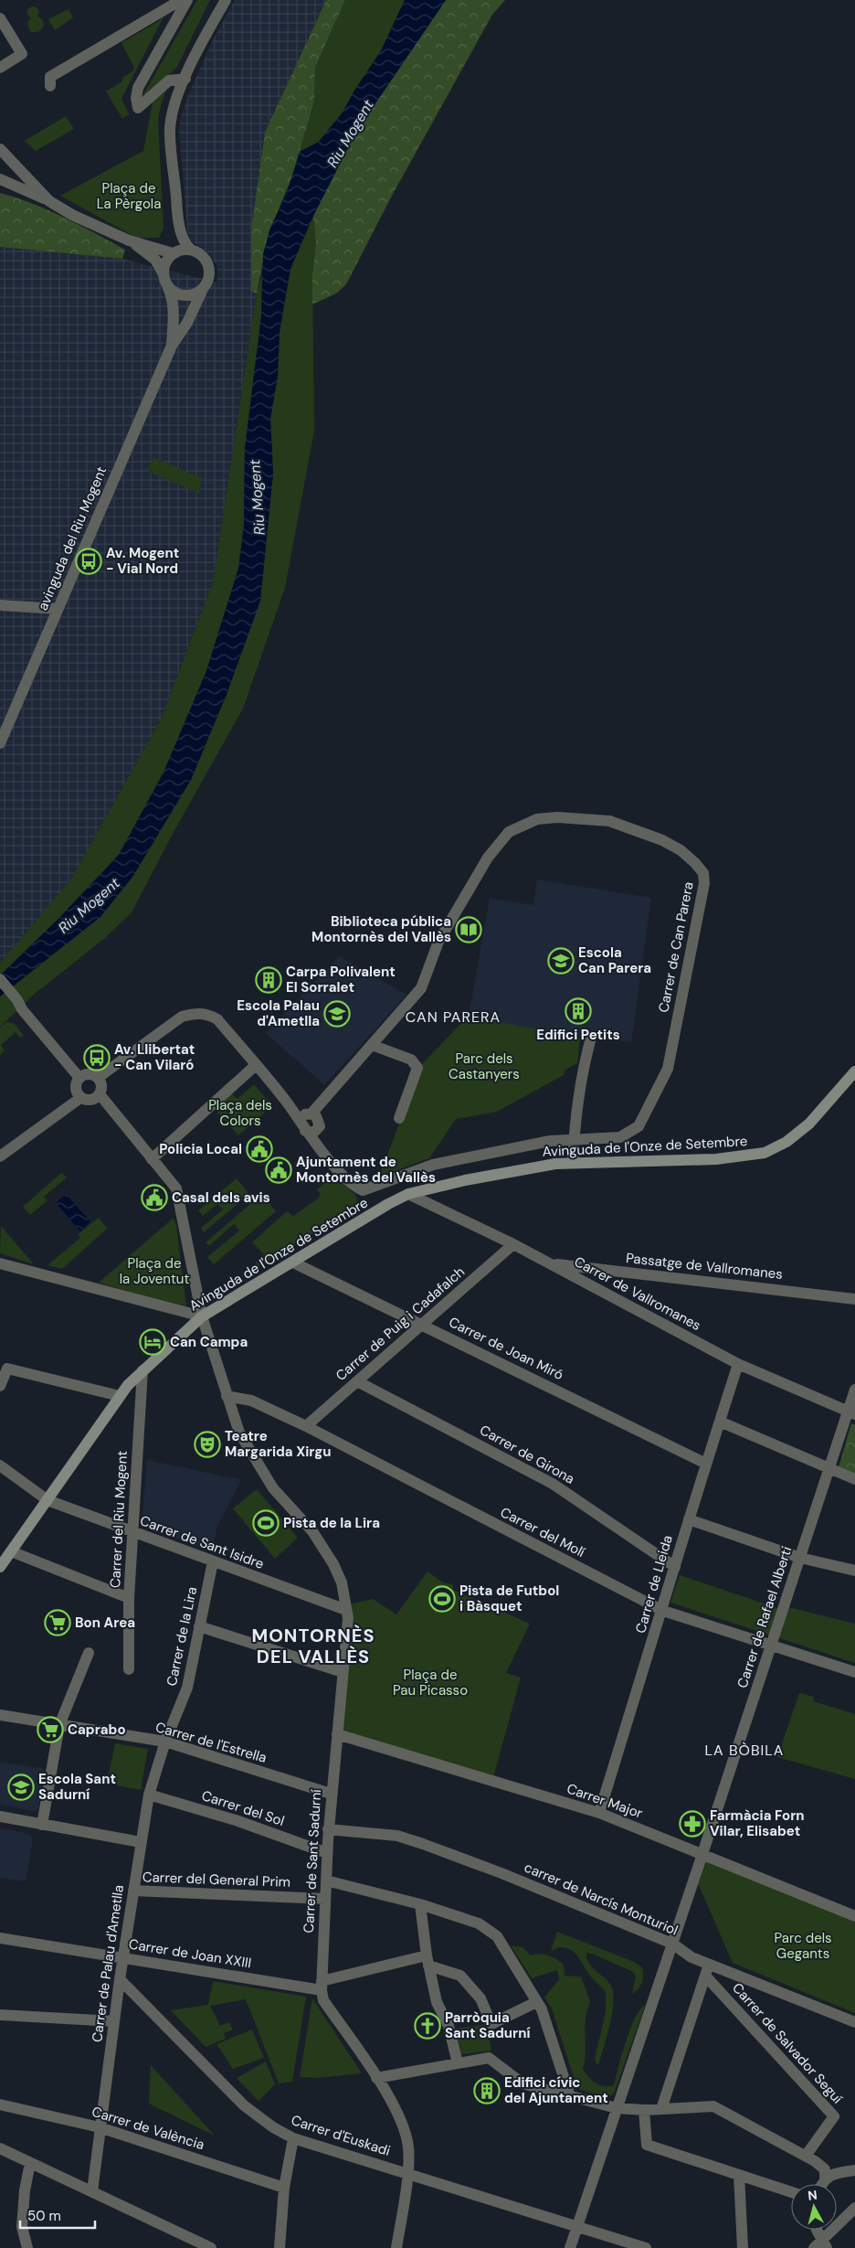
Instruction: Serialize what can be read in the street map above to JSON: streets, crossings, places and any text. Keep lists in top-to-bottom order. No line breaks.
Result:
{"streets":{"street":["avinguda del Riu Mogent","Carrer de Can Parera","Avinguda de l'Onze de Setembre","Passatge de Vallromanes","Carrer de Vallromanes","Carrer de Puig i Cadafalch","Carrer de Joan Miró","Carrer de Girona","Carrer del Riu Mogent","Carrer del Molí","Carrer de Sant Isidre","Carrer de Lleida","Carrer de Rafael Alberti","Carrer de la Lira","Carrer de l'Estrella","Carrer Major","Carrer del Sol","Carrer de Sant Sadurní","Carrer del General Prim","carrer de Narcís Monturiol","Carrer de Joan XXIII","Carrer de Palau d'Ametlla","Carrer de Salvador Seguí","Carrer de València","Carrer d'Euskadi"]},"crossings":[["Avinguda de l'Onze de Setembre","Carrer de Vallromanes"],["Avinguda de l'Onze de Setembre","Carrer de Joan Miró"],["Avinguda de l'Onze de Setembre","Carrer del Riu Mogent"],["Avinguda de l'Onze de Setembre","Carrer de Sant Isidre"],["Avinguda de l'Onze de Setembre","Carrer de Sant Sadurní"],["Passatge de Vallromanes","Carrer de Vallromanes"],["Carrer de Vallromanes","Carrer de Puig i Cadafalch"],["Carrer de Vallromanes","Carrer de Lleida"],["Carrer de Vallromanes","Carrer de Rafael Alberti"],["Carrer de Puig i Cadafalch","Carrer de Joan Miró"],["Carrer de Puig i Cadafalch","Carrer de Girona"],["Carrer de Puig i Cadafalch","Carrer del Molí"],["Carrer de Joan Miró","Carrer de Lleida"],["Carrer de Girona","Carrer de Lleida"],["Carrer del Riu Mogent","Carrer de Sant Isidre"],["Carrer del Molí","Carrer de Lleida"],["Carrer del Molí","Carrer de Rafael Alberti"],["Carrer del Molí","Carrer de Sant Sadurní"],["Carrer de Sant Isidre","Carrer de la Lira"],["Carrer de Sant Isidre","Carrer de Sant Sadurní"],["Carrer de Lleida","Carrer Major"],["Carrer de Rafael Alberti","Carrer Major"],["Carrer de Rafael Alberti","carrer de Narcís Monturiol"],["Carrer de Rafael Alberti","Carrer d'Euskadi"],["Carrer de la Lira","Carrer de l'Estrella"],["Carrer de la Lira","Carrer de Palau d'Ametlla"],["Carrer de l'Estrella","Carrer de Sant Sadurní"],["Carrer de l'Estrella","Carrer de Palau d'Ametlla"],["Carrer Major","Carrer de Sant Sadurní"],["Carrer del Sol","Carrer de Sant Sadurní"],["Carrer del Sol","Carrer de Palau d'Ametlla"],["Carrer de Sant Sadurní","Carrer del General Prim"],["Carrer de Sant Sadurní","carrer de Narcís Monturiol"],["Carrer de Sant Sadurní","Carrer de Joan XXIII"],["Carrer del General Prim","Carrer de Palau d'Ametlla"],["Carrer de Joan XXIII","Carrer de Palau d'Ametlla"],["Carrer de Palau d'Ametlla","Carrer de València"],["Carrer de Palau d'Ametlla","Carrer d'Euskadi"]],"districts":["CAN PARERA","MONTORNÈS DEL VALLÈS","LA BÒBILA"],"water":["Riu Mogent"],"parks":["Plaça de La Pèrgola","Parc dels Castanyers","Plaça dels Colors","Plaça de la Joventut","Plaça de Pau Picasso","Parc dels Gegants"],"places":{"bus stop":["Av. Mogent - Vial Nord","Av. Llibertat - Can Vilaró"],"library":["Biblioteca pública Montornès del Vallès"],"school or university":["Escola Can Parera","Escola Palau d'Ametlla","Escola Sant Sadurní"],"building":["Carpa Polivalent El Sorralet","Edifici Petits","Edifici cívic del Ajuntament"],"public building":["Policia Local","Ajuntament de Montornès del Vallès","Casal dels avis"],"hotel":["Can Campa"],"theatre":["Teatre Margarida Xirgu"],"sports":["Pista de la Lira","Pista de Futbol i Bàsquet"],"supermarket":["Bon Area","Caprabo"],"pharmacy":["Farmàcia Forn Vilar, Elisabet"],"church":["Parròquia Sant Sadurní"]},"scale_bar":"50 m","north":"top"}
